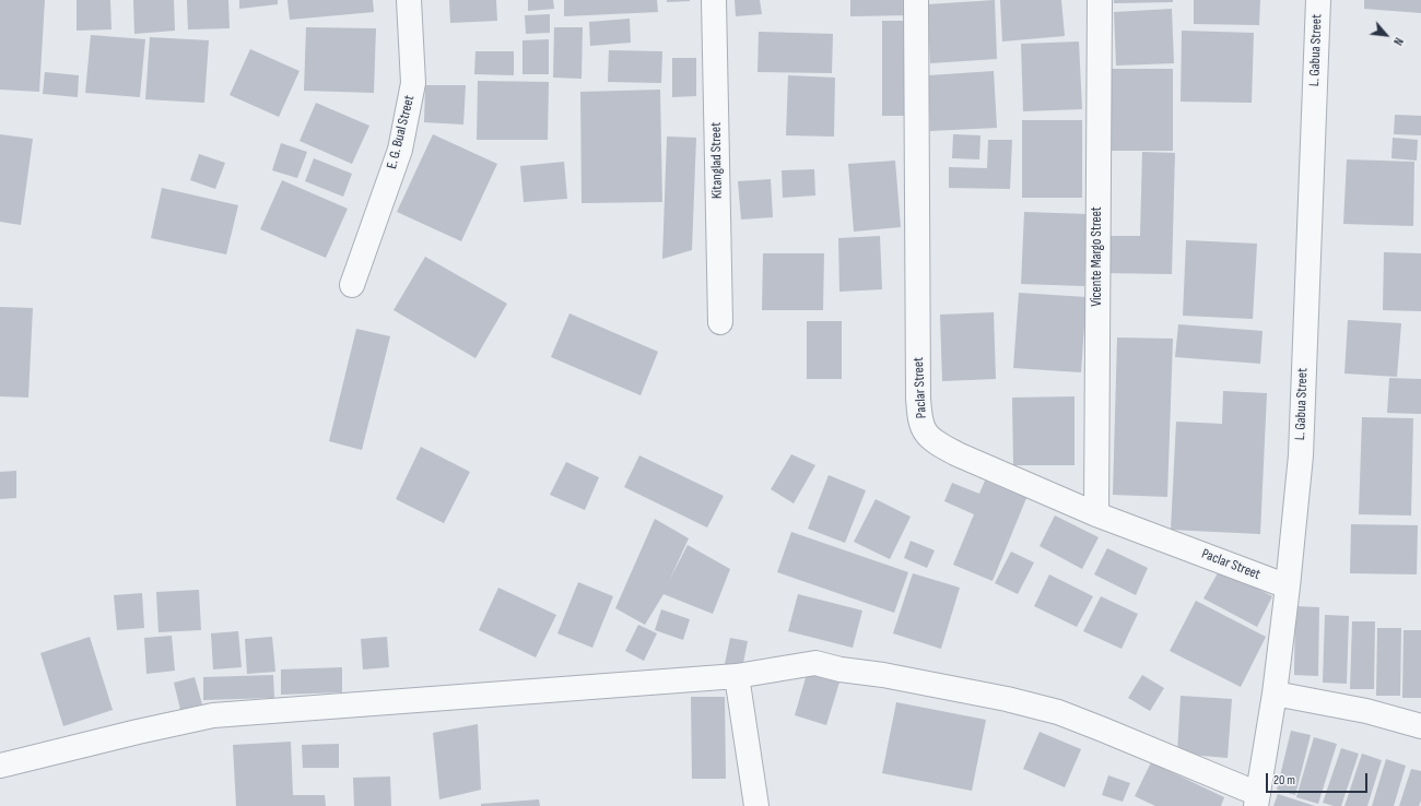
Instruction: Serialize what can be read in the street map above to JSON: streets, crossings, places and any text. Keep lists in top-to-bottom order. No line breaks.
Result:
{"streets":{"street":["L. Gabua Street","E. G. Bual Street","Kitanglad Street","Vicente Margo Street","Paclar Street"]},"crossings":[["L. Gabua Street","Paclar Street"],["Vicente Margo Street","Paclar Street"]],"scale_bar":"20 m","north":"bottom right"}
